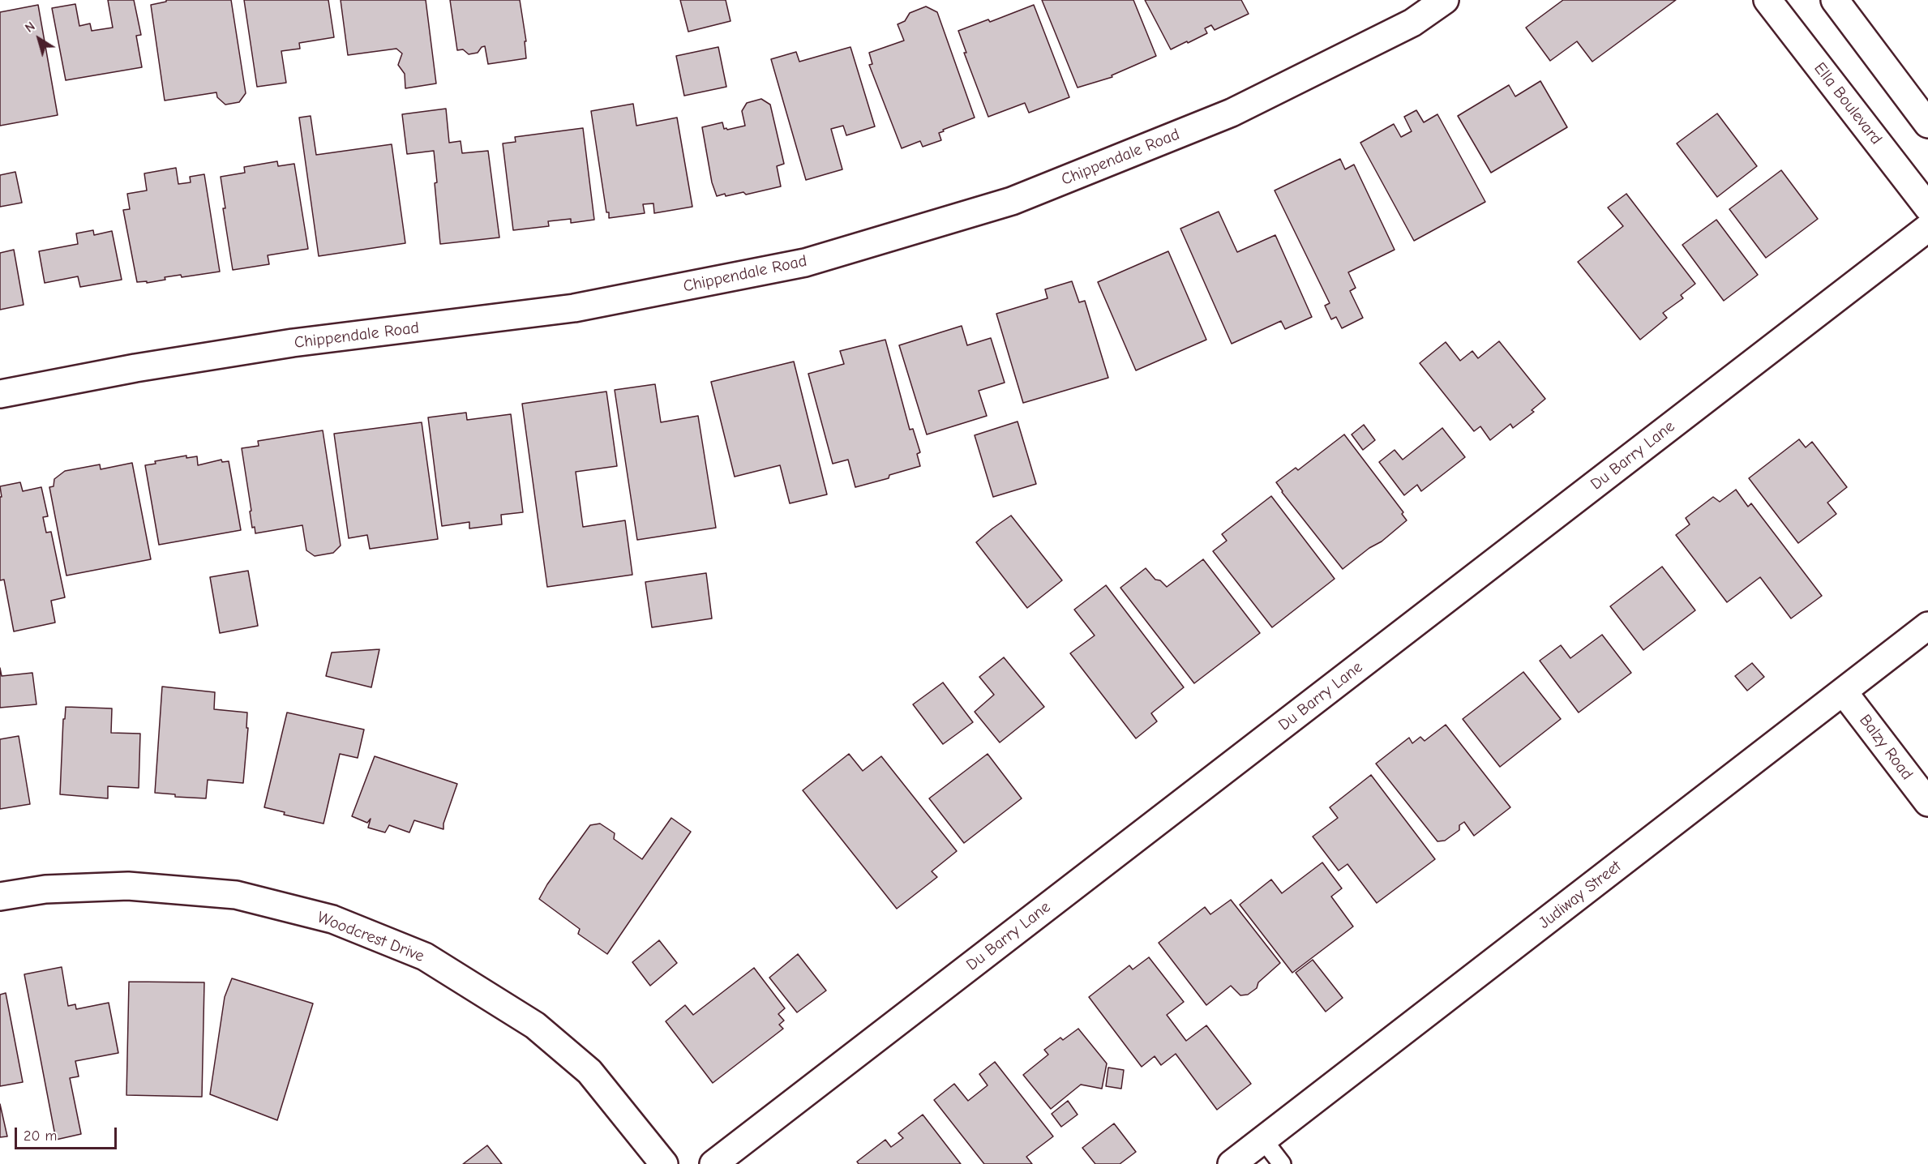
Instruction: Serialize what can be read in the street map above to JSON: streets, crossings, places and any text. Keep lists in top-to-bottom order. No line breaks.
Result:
{"streets":{"street":["Ella Boulevard","Chippendale Road","Du Barry Lane","Balzy Road","Judiway Street","Woodcrest Drive"]},"crossings":[["Balzy Road","Judiway Street"]],"scale_bar":"20 m","north":"top left"}
